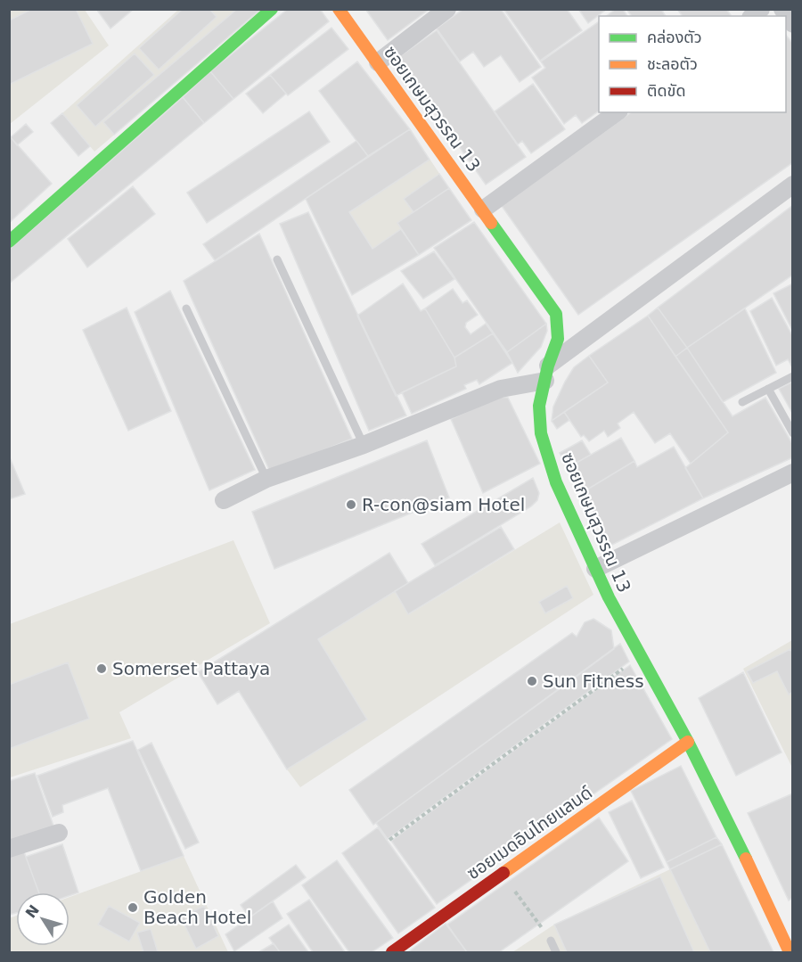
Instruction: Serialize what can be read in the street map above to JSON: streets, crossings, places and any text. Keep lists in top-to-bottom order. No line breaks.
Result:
{"streets":{"street":["ซอยเกษมสุวรรณ 13","ซอยเมดอินไทยแลนด์"]},"crossings":[["ซอยเกษมสุวรรณ 13","ซอยเมดอินไทยแลนด์"]],"places":["R-con@siam Hotel","Somerset Pattaya","Sun Fitness","Golden Beach Hotel"],"legend":["คล่องตัว","ชะลอตัว","ติดขัด"],"north":"top left"}
